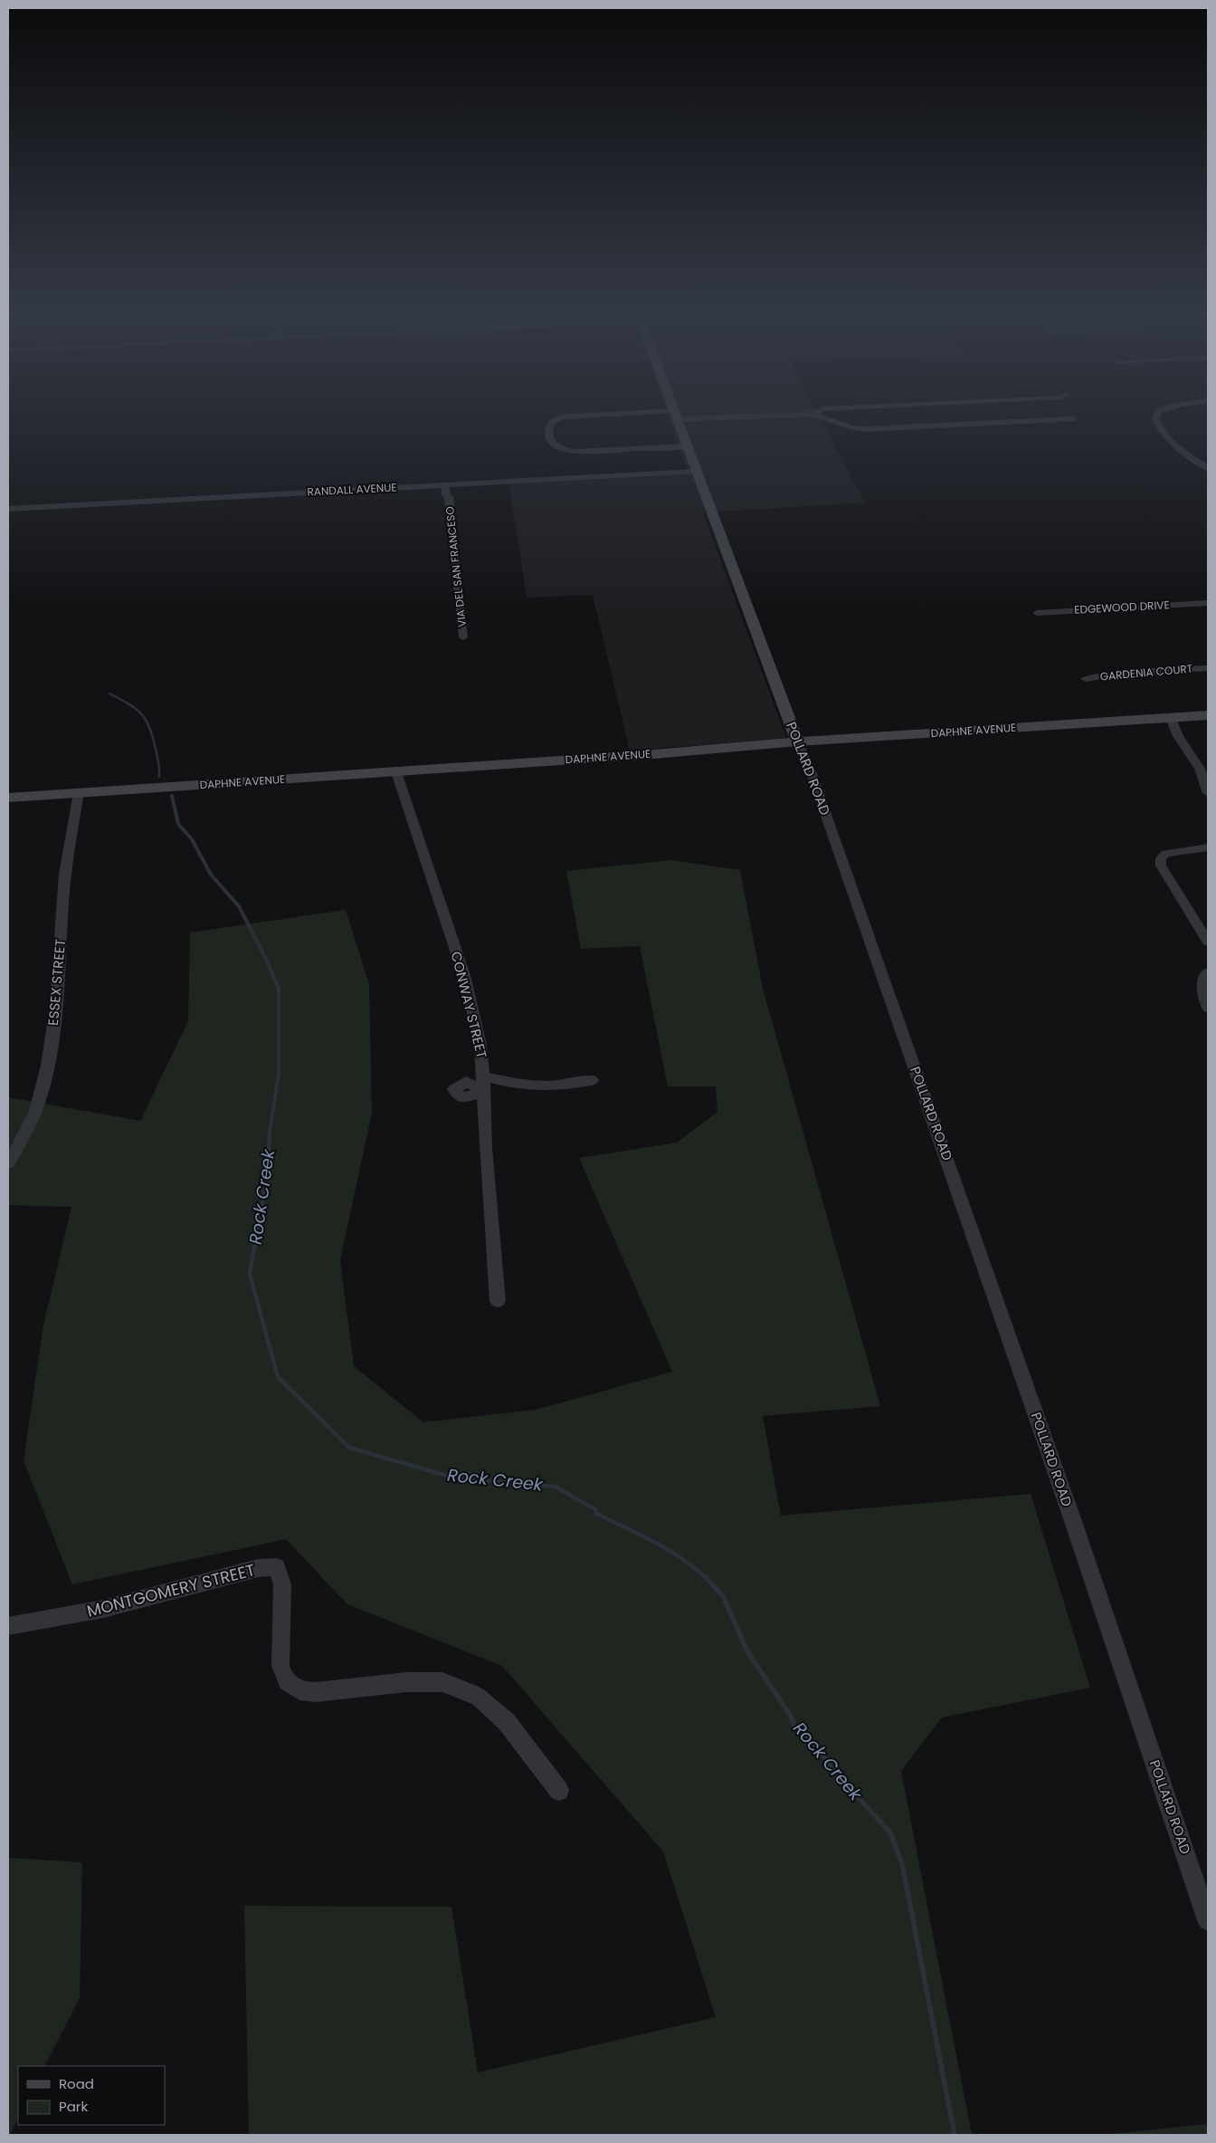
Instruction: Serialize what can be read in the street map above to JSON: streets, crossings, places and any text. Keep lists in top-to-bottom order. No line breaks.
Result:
{"streets":{"street":["RANDALL AVENUE","VIA DEL SAN FRANCESO","EDGEWOOD DRIVE","GARDENIA COURT","DAPHNE AVENUE","POLLARD ROAD","ESSEX STREET","CONWAY STREET","MONTGOMERY STREET"]},"crossings":[["RANDALL AVENUE","VIA DEL SAN FRANCESO"],["RANDALL AVENUE","POLLARD ROAD"],["DAPHNE AVENUE","POLLARD ROAD"],["DAPHNE AVENUE","ESSEX STREET"],["DAPHNE AVENUE","CONWAY STREET"]],"water":["Rock Creek"],"legend":["Road","Park"]}
